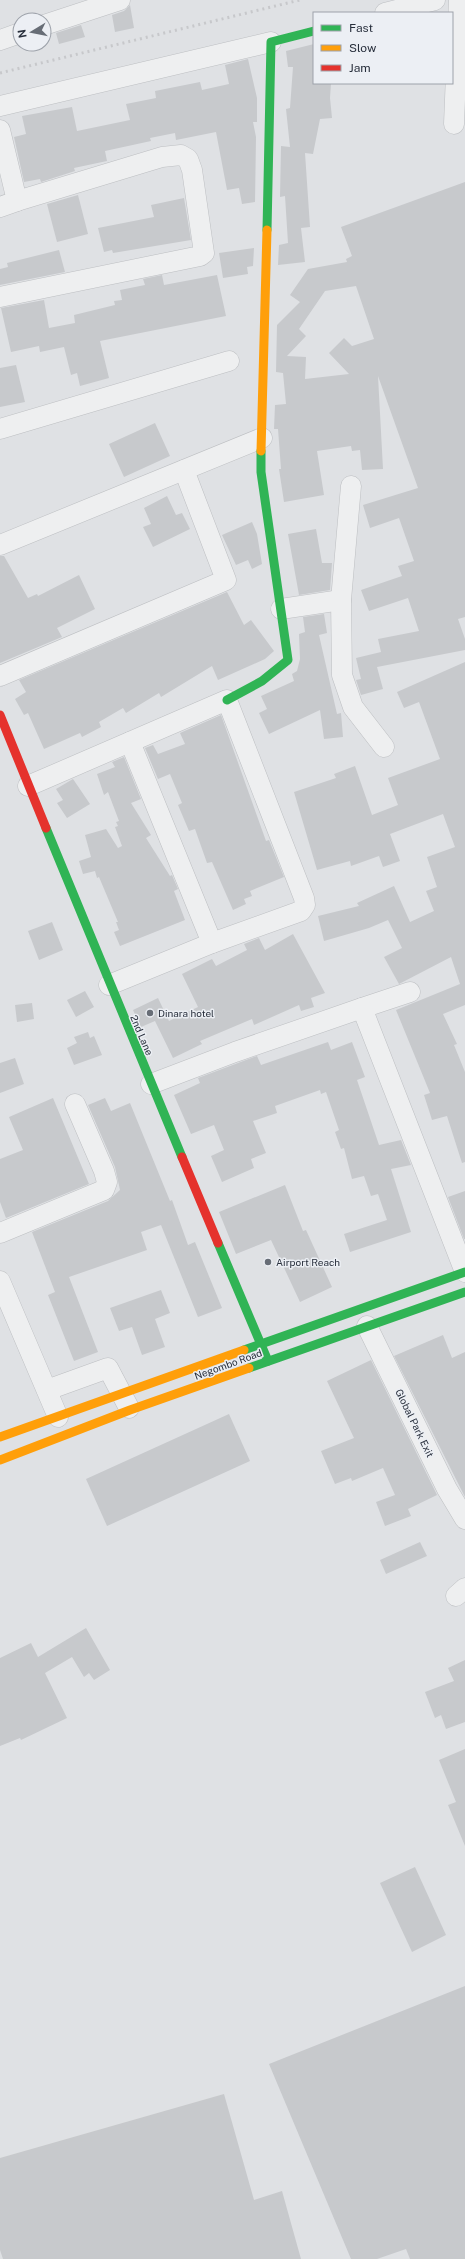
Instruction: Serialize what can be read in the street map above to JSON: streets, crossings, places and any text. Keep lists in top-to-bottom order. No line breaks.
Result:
{"streets":{"main road":["2nd Lane","Negombo Road"],"street":["Global Park Exit"]},"crossings":[["2nd Lane","Negombo Road"],["Negombo Road","Global Park Exit"]],"places":["Dinara hotel","Airport Reach"],"legend":["Fast","Slow","Jam"],"north":"left"}
